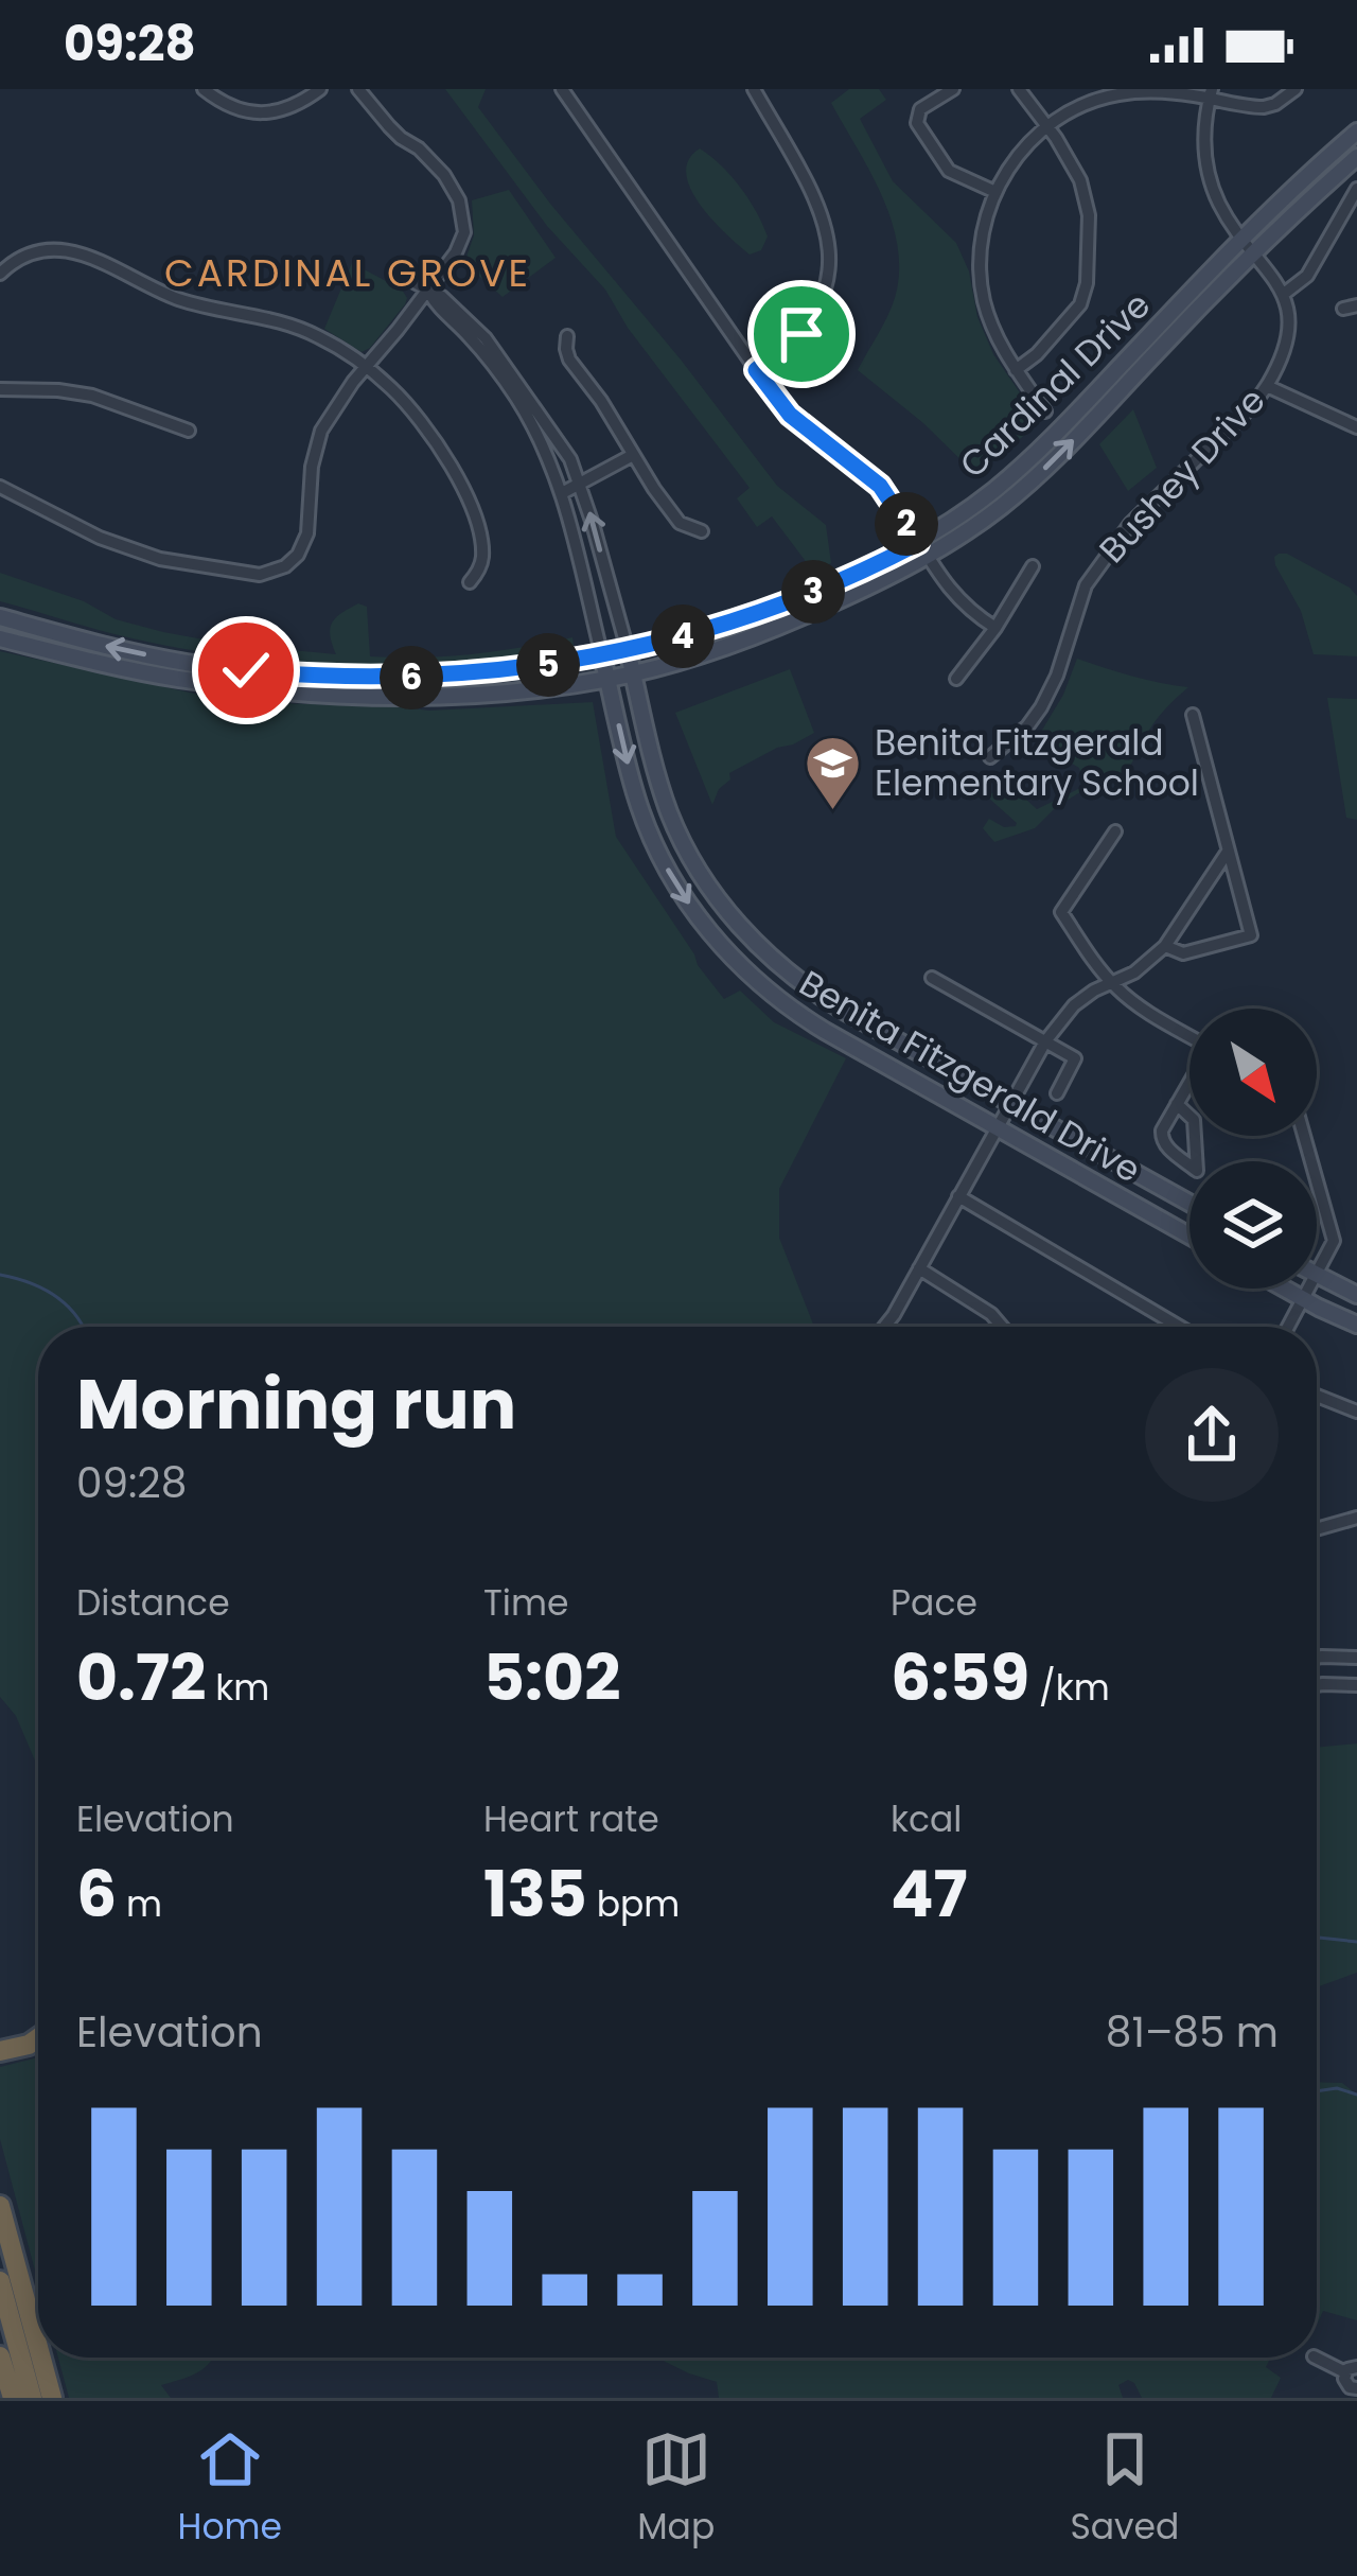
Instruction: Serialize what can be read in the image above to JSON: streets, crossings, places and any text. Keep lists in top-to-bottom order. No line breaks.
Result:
{"streets":{"main road":["Cardinal Drive","Benita Fitzgerald Drive"],"street":["Bushey Drive"]},"crossings":[["Cardinal Drive","Benita Fitzgerald Drive"]],"districts":["CARDINAL GROVE"],"places":{"school or university":["Benita Fitzgerald Elementary School"]},"north":"bottom right","page":{"status":"09:28","pins":["2","3","4","5","6"],"heading":["Morning run","09:28"],"stats":[["Distance","0.72 km"],["Time","5:02"],["Pace","6:59 /km"],["Elevation","6 m"],["Heart rate","135 bpm"],["kcal","47"]],"chart":["Elevation","81–85 m"],"tabs":["Home","Map","Saved"]}}
